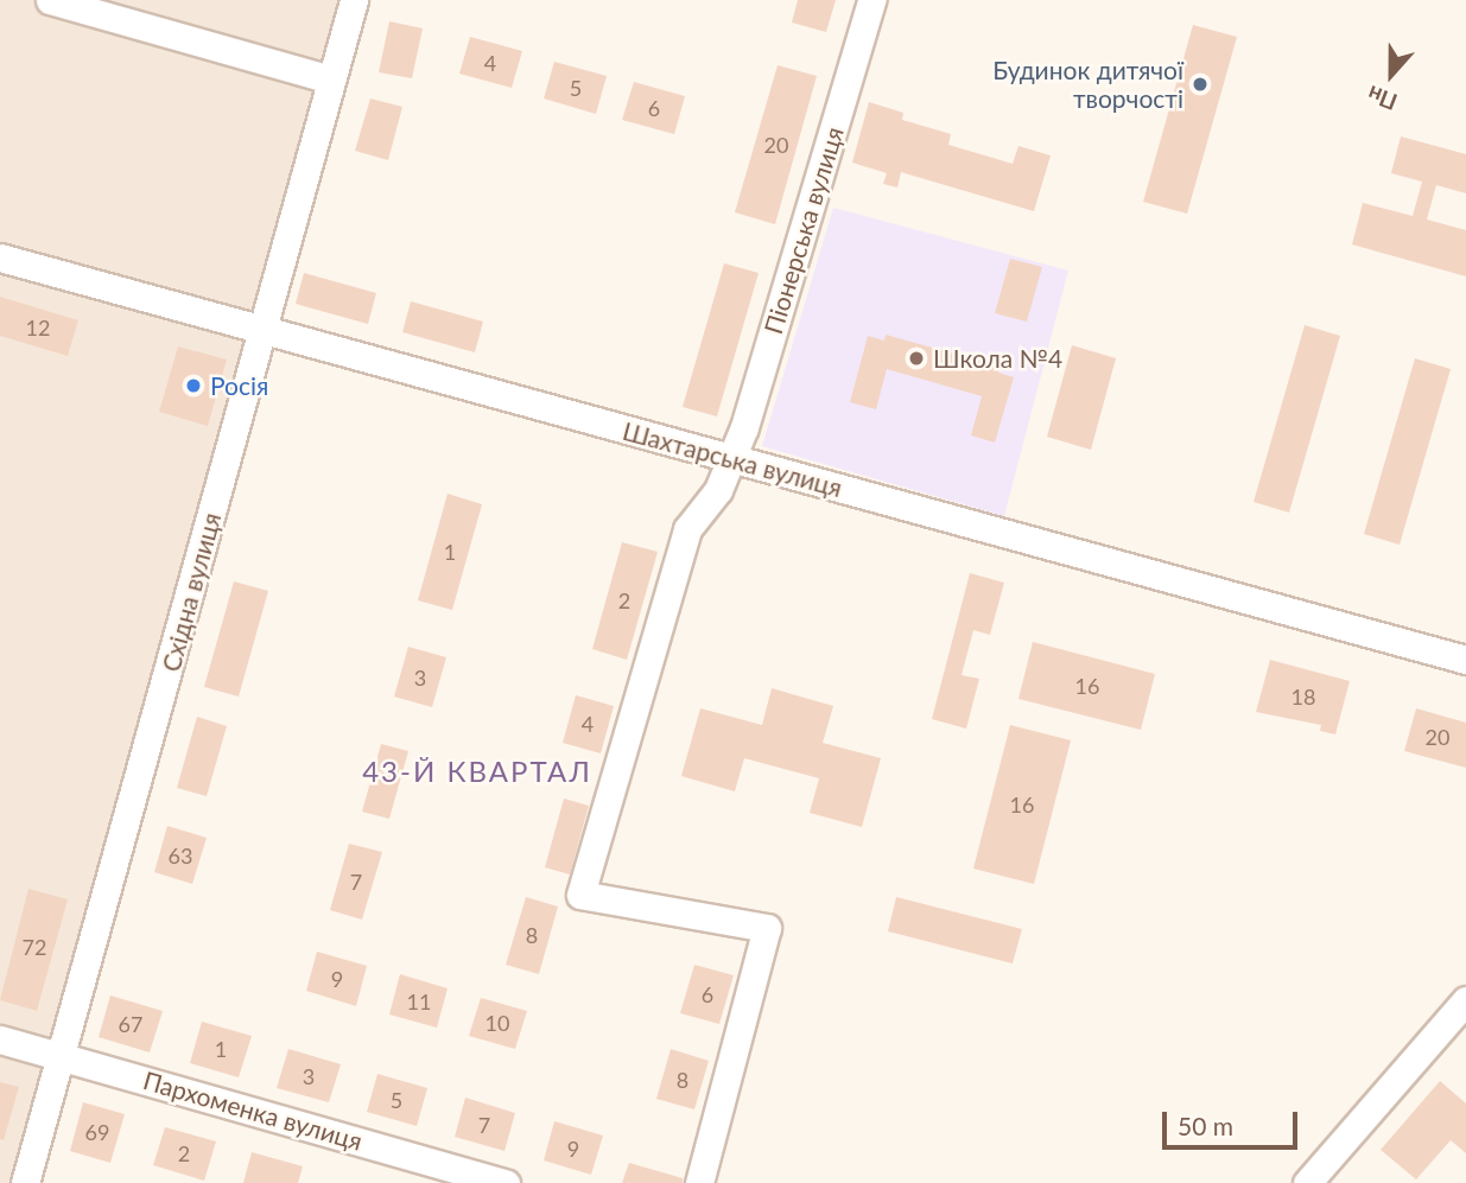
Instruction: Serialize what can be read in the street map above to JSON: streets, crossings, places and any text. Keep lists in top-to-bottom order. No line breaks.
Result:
{"streets":{"street":["Піонерська вулиця","Шахтарська вулиця","Східна вулиця","Пархоменка вулиця"]},"crossings":[["Піонерська вулиця","Шахтарська вулиця"],["Шахтарська вулиця","Східна вулиця"],["Східна вулиця","Пархоменка вулиця"]],"districts":["43-Й КВАРТАЛ"],"places":["Будинок дитячої творчості","Школа №4","Росія"],"house_numbers":["4","5","6","20","12","1","2","3","16","18","4","20","16","63","7","8","72","9","6","11","10","67","1","3","8","5","7","69","9","2"],"scale_bar":"50 m","north":"bottom"}
